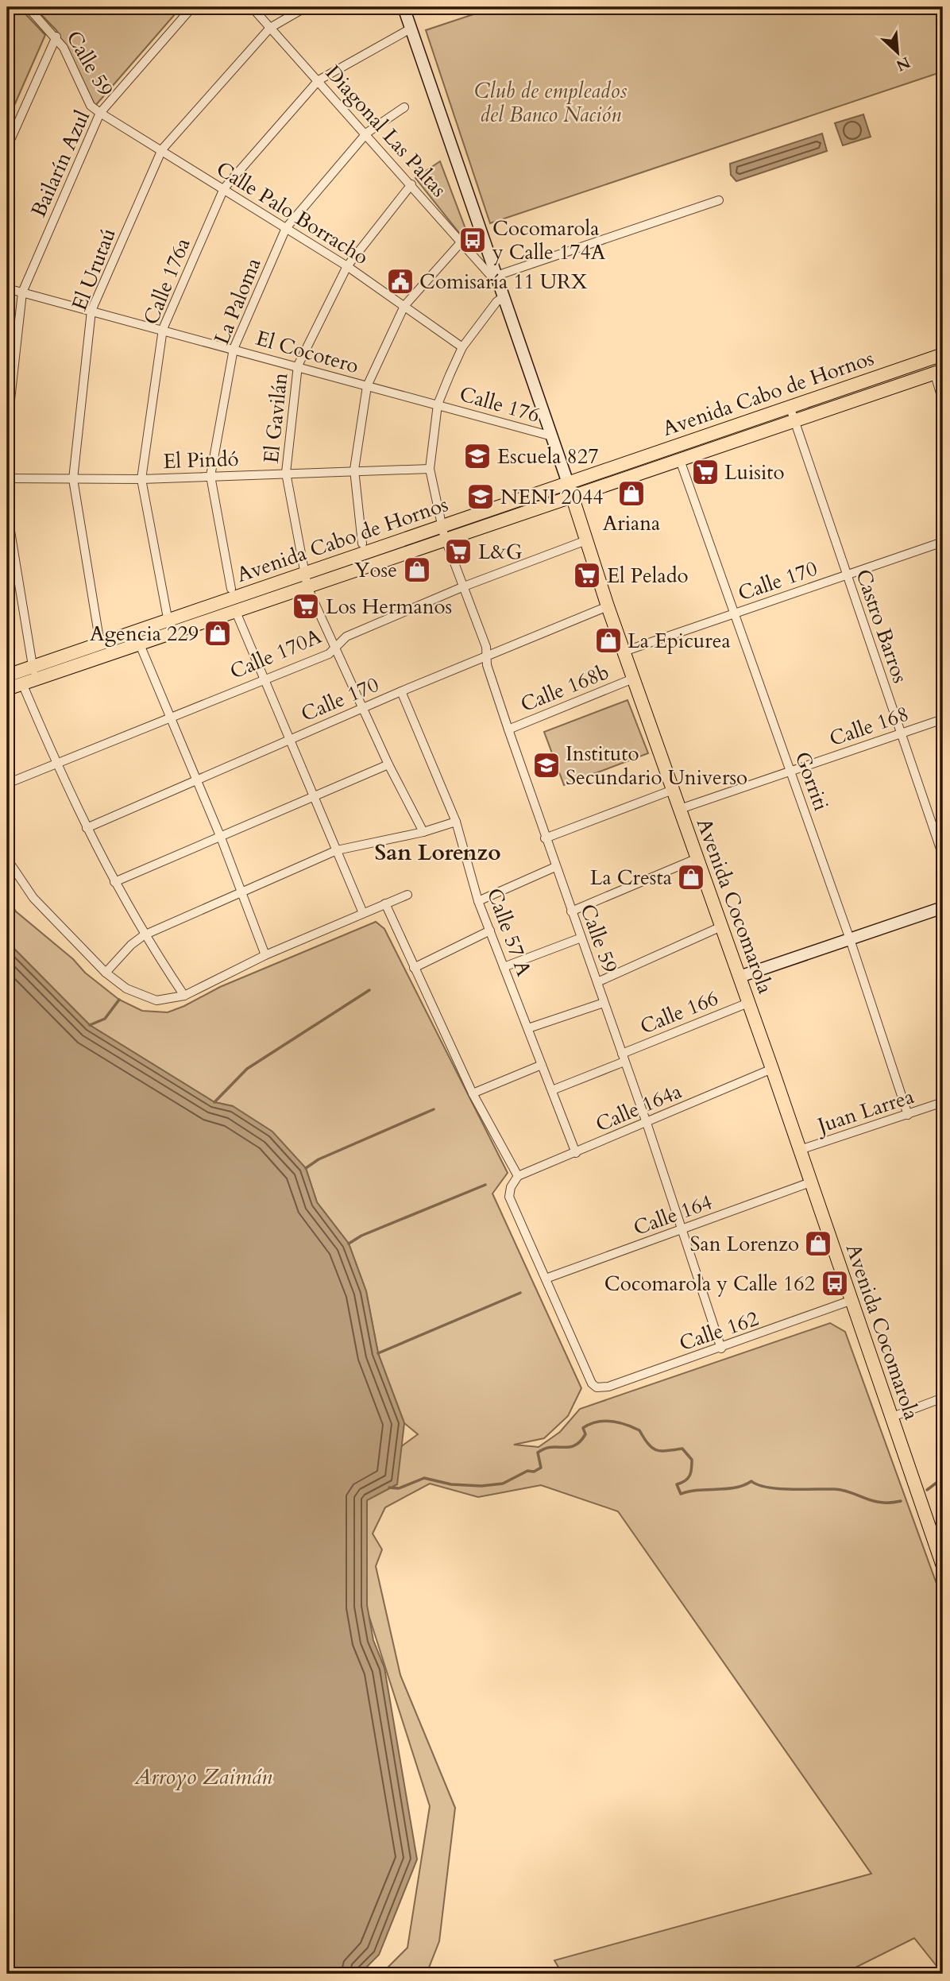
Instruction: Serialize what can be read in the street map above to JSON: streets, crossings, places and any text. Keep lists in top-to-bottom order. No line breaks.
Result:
{"streets":{"main road":["Avenida Cabo de Hornos","Avenida Cocomarola"],"street":["Calle 59","Diagonal Las Paltas","Bailarín Azul","Calle Palo Borracho","El Urutaú","Calle 176a","La Paloma","El Cocotero","Calle 176","El Gavilán","El Pindó","Calle 170","Castro Barros","Calle 170A","Calle 168b","Calle 168","Gorriti","Calle 57 A","Calle 166","Calle 164a","Juan Larrea","Calle 164","Calle 162"]},"crossings":[["Calle 59","Bailarín Azul"],["Calle 59","Calle Palo Borracho"],["Calle 59","El Cocotero"],["Calle 59","Avenida Cabo de Hornos"],["Calle 59","Calle 176"],["Calle 59","El Pindó"],["Calle 59","Calle 170"],["Calle 59","Calle 170A"],["Calle 59","Calle 168b"],["Calle 59","Avenida Cocomarola"],["Calle 59","Calle 166"],["Calle 59","Calle 164a"],["Calle 59","Calle 164"],["Calle 59","Calle 162"],["Diagonal Las Paltas","El Urutaú"],["Diagonal Las Paltas","Calle 176a"],["Diagonal Las Paltas","La Paloma"],["Diagonal Las Paltas","El Gavilán"],["Diagonal Las Paltas","Avenida Cocomarola"],["Bailarín Azul","Calle Palo Borracho"],["Bailarín Azul","El Cocotero"],["Calle Palo Borracho","El Urutaú"],["Calle Palo Borracho","Calle 176a"],["Calle Palo Borracho","La Paloma"],["Calle Palo Borracho","El Gavilán"],["El Urutaú","El Cocotero"],["El Urutaú","Avenida Cabo de Hornos"],["El Urutaú","El Pindó"],["Calle 176a","El Cocotero"],["Calle 176a","Avenida Cabo de Hornos"],["Calle 176a","El Pindó"],["Calle 176a","Avenida Cocomarola"],["La Paloma","El Cocotero"],["La Paloma","El Pindó"],["El Cocotero","Calle 176"],["El Cocotero","El Gavilán"],["Avenida Cabo de Hornos","El Gavilán"],["Avenida Cabo de Hornos","Castro Barros"],["Avenida Cabo de Hornos","Gorriti"],["Avenida Cabo de Hornos","Avenida Cocomarola"],["Calle 176","Avenida Cocomarola"],["El Gavilán","El Pindó"],["El Gavilán","Calle 170"],["El Gavilán","Calle 170A"],["Calle 170","Castro Barros"],["Calle 170","Gorriti"],["Calle 170","Avenida Cocomarola"],["Calle 170","Calle 57 A"],["Castro Barros","Calle 168"],["Calle 170A","Avenida Cocomarola"],["Calle 168b","Avenida Cocomarola"],["Calle 168","Gorriti"],["Calle 168","Avenida Cocomarola"],["Gorriti","Juan Larrea"],["Avenida Cocomarola","Calle 166"],["Avenida Cocomarola","Calle 164a"],["Avenida Cocomarola","Juan Larrea"],["Avenida Cocomarola","Calle 164"],["Avenida Cocomarola","Calle 162"],["Calle 57 A","Calle 166"],["Calle 57 A","Calle 164a"],["Calle 164","Calle 162"]],"districts":["San Lorenzo"],"water":["Arroyo Zaimán"],"parks":["Club de empleados del Banco Nación"],"places":{"bus stop":["Cocomarola y Calle 174A","Cocomarola y Calle 162"],"public building":["Comisaría 11 URX"],"school or university":["Escuela 827","NENI 2044","Instituto Secundario Universo"],"supermarket":["Luisito","L&G","El Pelado","Los Hermanos"],"shop":["Ariana","Yose","Agencia 229","La Epicurea","La Cresta","San Lorenzo"]},"north":"bottom right"}
